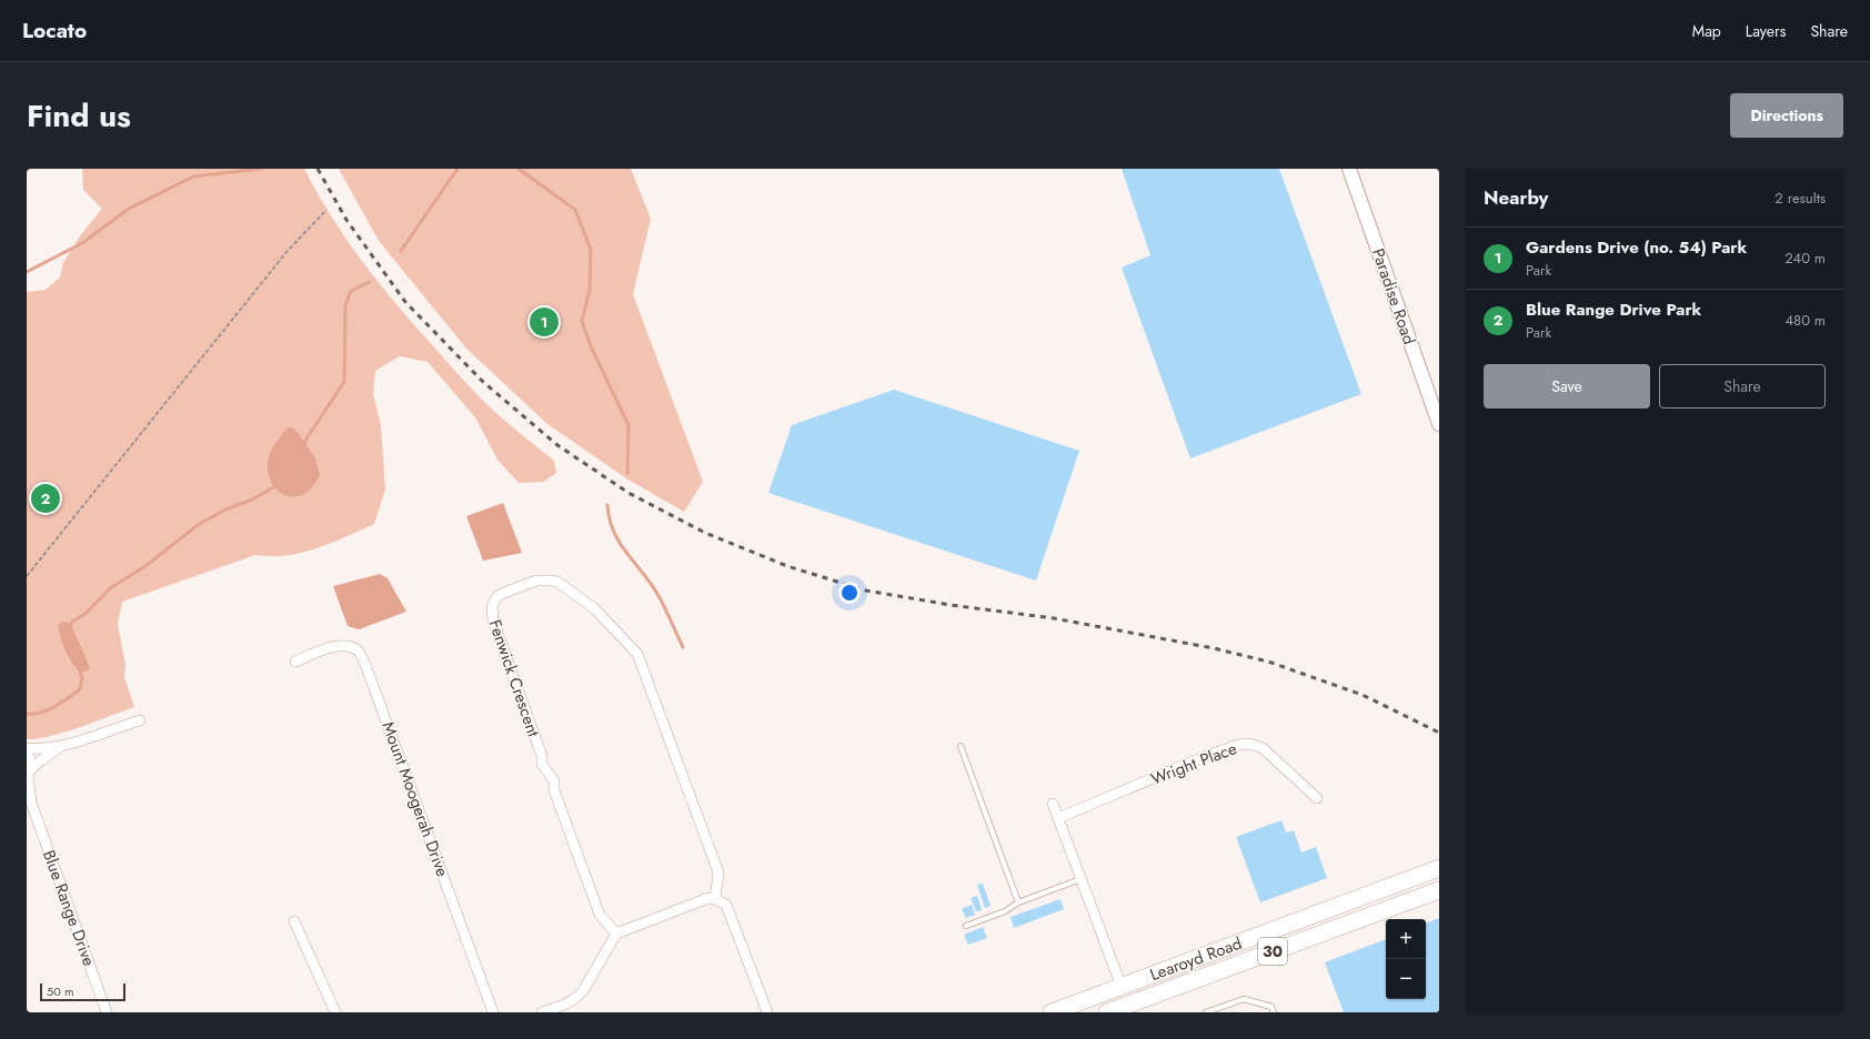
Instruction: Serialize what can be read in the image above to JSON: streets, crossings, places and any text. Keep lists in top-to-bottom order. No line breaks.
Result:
{"streets":{"main road":["30","Learoyd Road"],"street":["Paradise Road","Fenwick Crescent","Wright Place","Mount Moogerah Drive","Blue Range Drive"]},"scale_bar":"50 m","page":{"header":"Locato","nav":["Map","Layers","Share"],"title":"Find us","buttons":["Directions",["Save","Share"]],"heading":["Nearby","2 results"],"list":[{"mark":"1","name":"Gardens Drive (no. 54) Park","note":"Park","value":"240 m"},{"mark":"2","name":"Blue Range Drive Park","note":"Park","value":"480 m"}],"pins":["1","2"],"map_buttons":["+","−"],"scale":"50 m"}}
